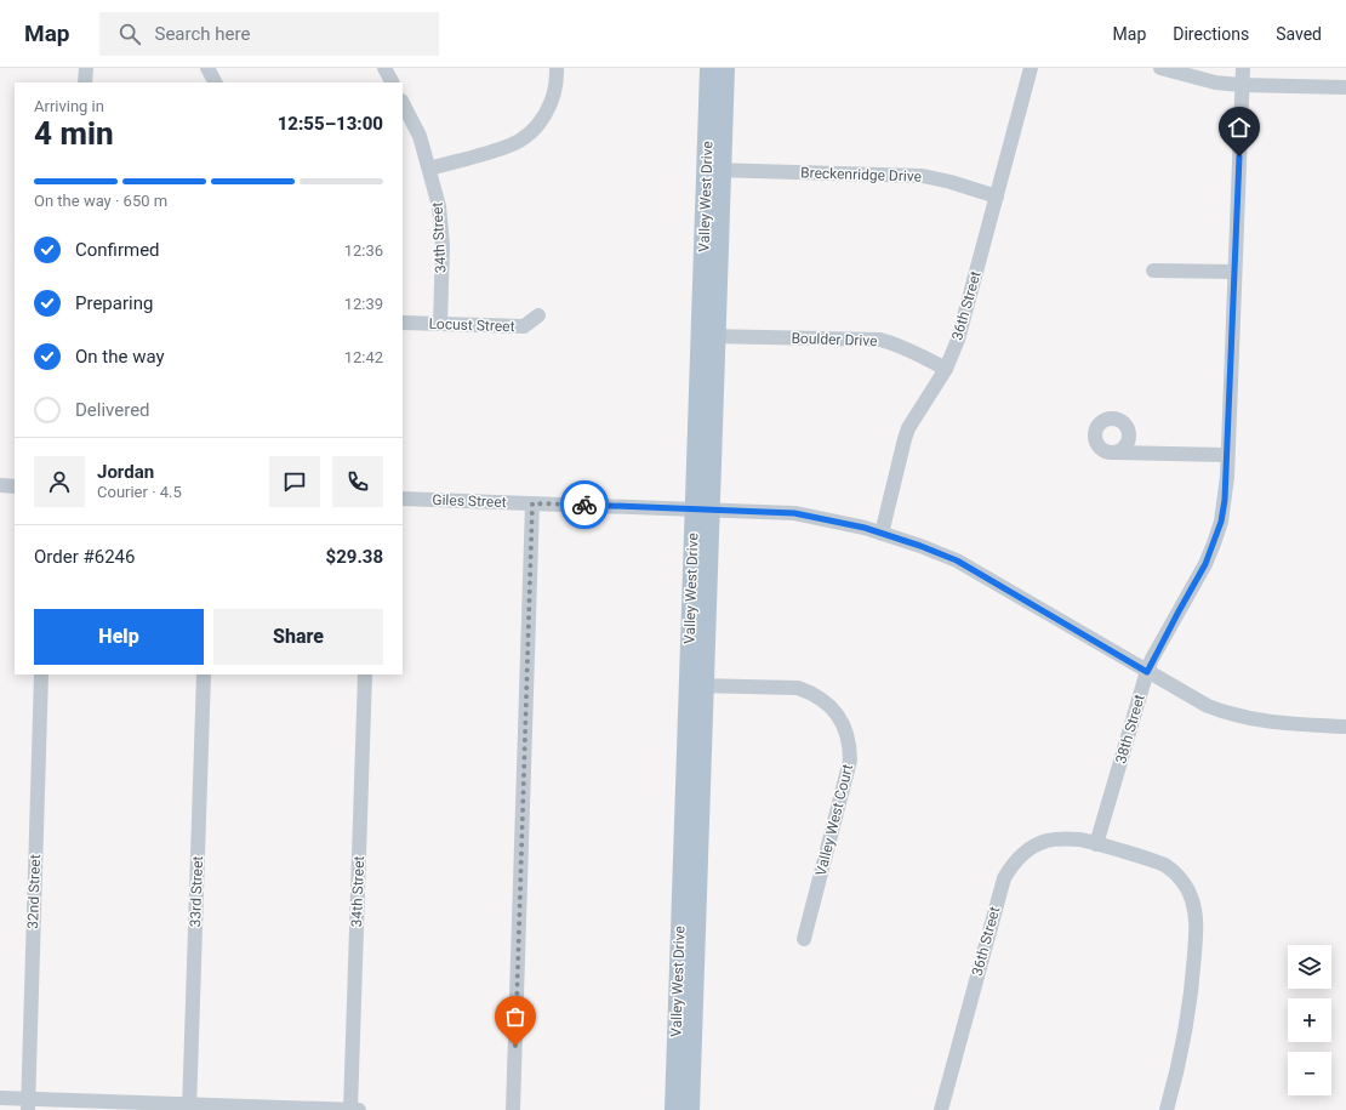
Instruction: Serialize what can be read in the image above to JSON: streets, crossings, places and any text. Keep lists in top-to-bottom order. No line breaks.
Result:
{"streets":{"main road":["Valley West Drive"],"street":["Breckenridge Drive","34th Street","36th Street","Locust Street","Boulder Drive","Giles Street","38th Street","Valley West Court","32nd Street","33rd Street"]},"crossings":[["Breckenridge Drive","Valley West Drive"],["Breckenridge Drive","36th Street"],["Valley West Drive","Boulder Drive"],["Valley West Drive","Giles Street"],["Valley West Drive","Valley West Court"],["34th Street","Locust Street"],["36th Street","Boulder Drive"],["36th Street","Giles Street"],["36th Street","38th Street"],["Giles Street","38th Street"]],"page":{"header":"Map","search":"Search here","nav":["Map","Directions","Saved"],"heading":["4 min","Arriving in","12:55–13:00"],"panel":["Jordan","Courier · 4.5","Order #6246","$29.38"],"bar":"On the way · 650 m","list":[["Confirmed","12:36"],["Preparing","12:39"],["On the way","12:42"],"Delivered"],"buttons":["Help","Share"],"map_buttons":["+","−"]}}
